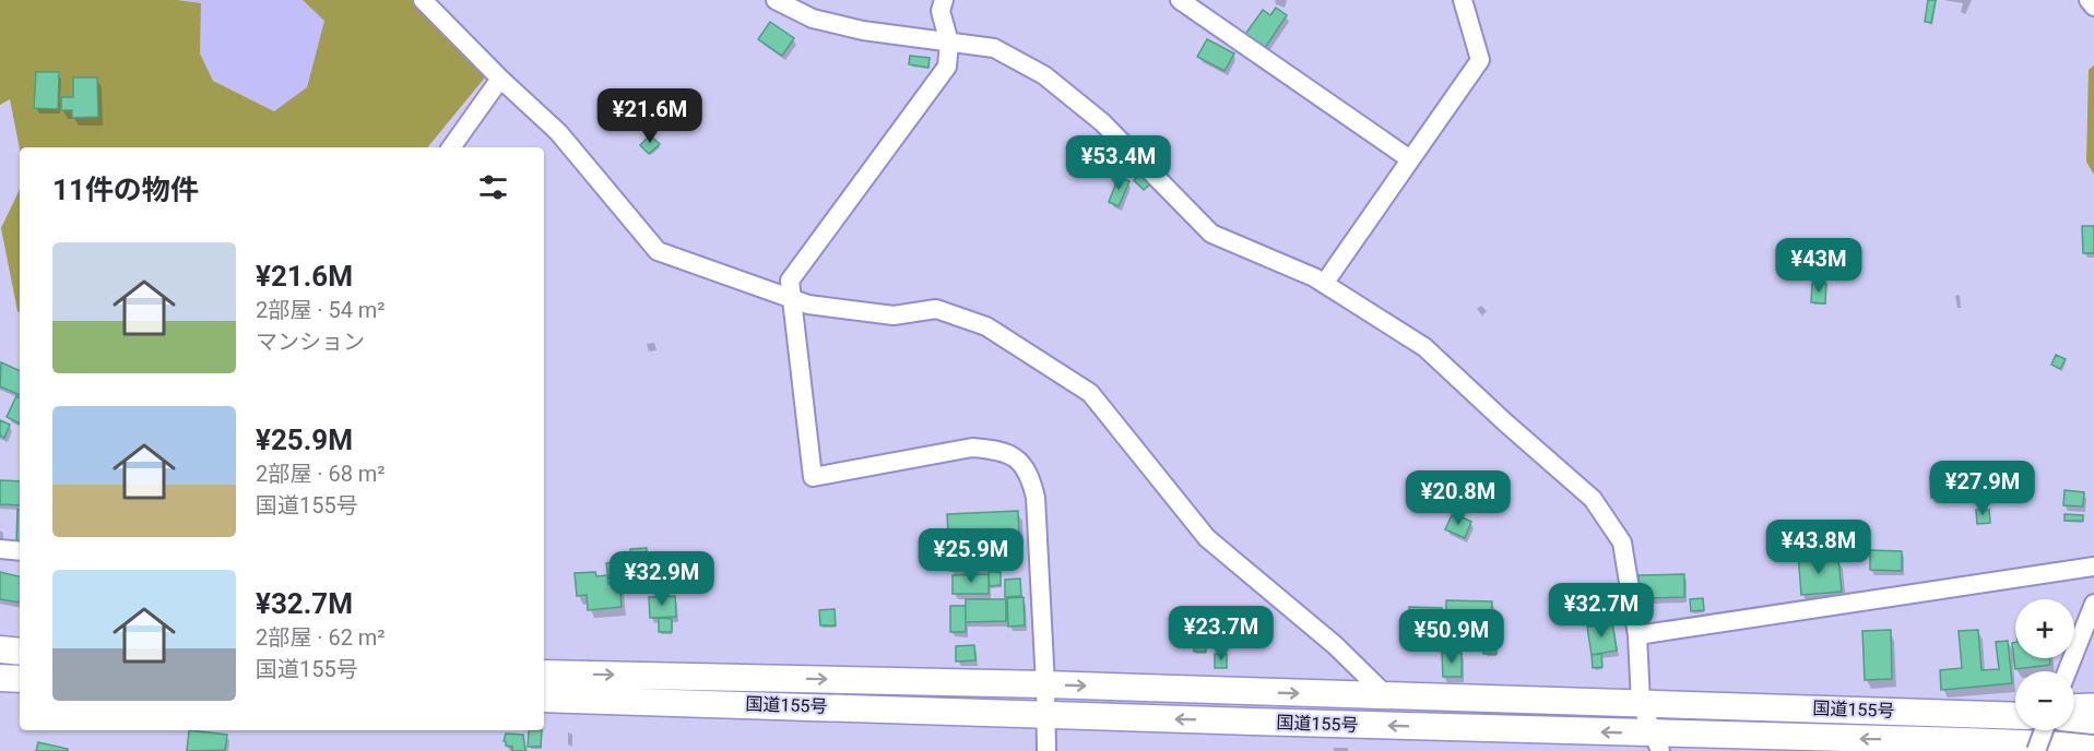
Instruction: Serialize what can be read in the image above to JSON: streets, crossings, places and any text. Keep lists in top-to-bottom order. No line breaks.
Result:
{"streets":{"highway":["国道155号"]},"page":{"price":["¥21.6M","¥53.4M","¥43M","¥27.9M","¥20.8M","¥43.8M","¥25.9M","¥32.9M","¥32.7M","¥23.7M","¥50.9M"],"heading":"11件の物件","list":[{"name":"¥21.6M","note":"2部屋 · 54 m² · マンション"},{"name":"¥25.9M","note":"2部屋 · 68 m² · 国道155号"},{"name":"¥32.7M","note":"2部屋 · 62 m² · 国道155号"}],"map_buttons":["+","−"]}}
